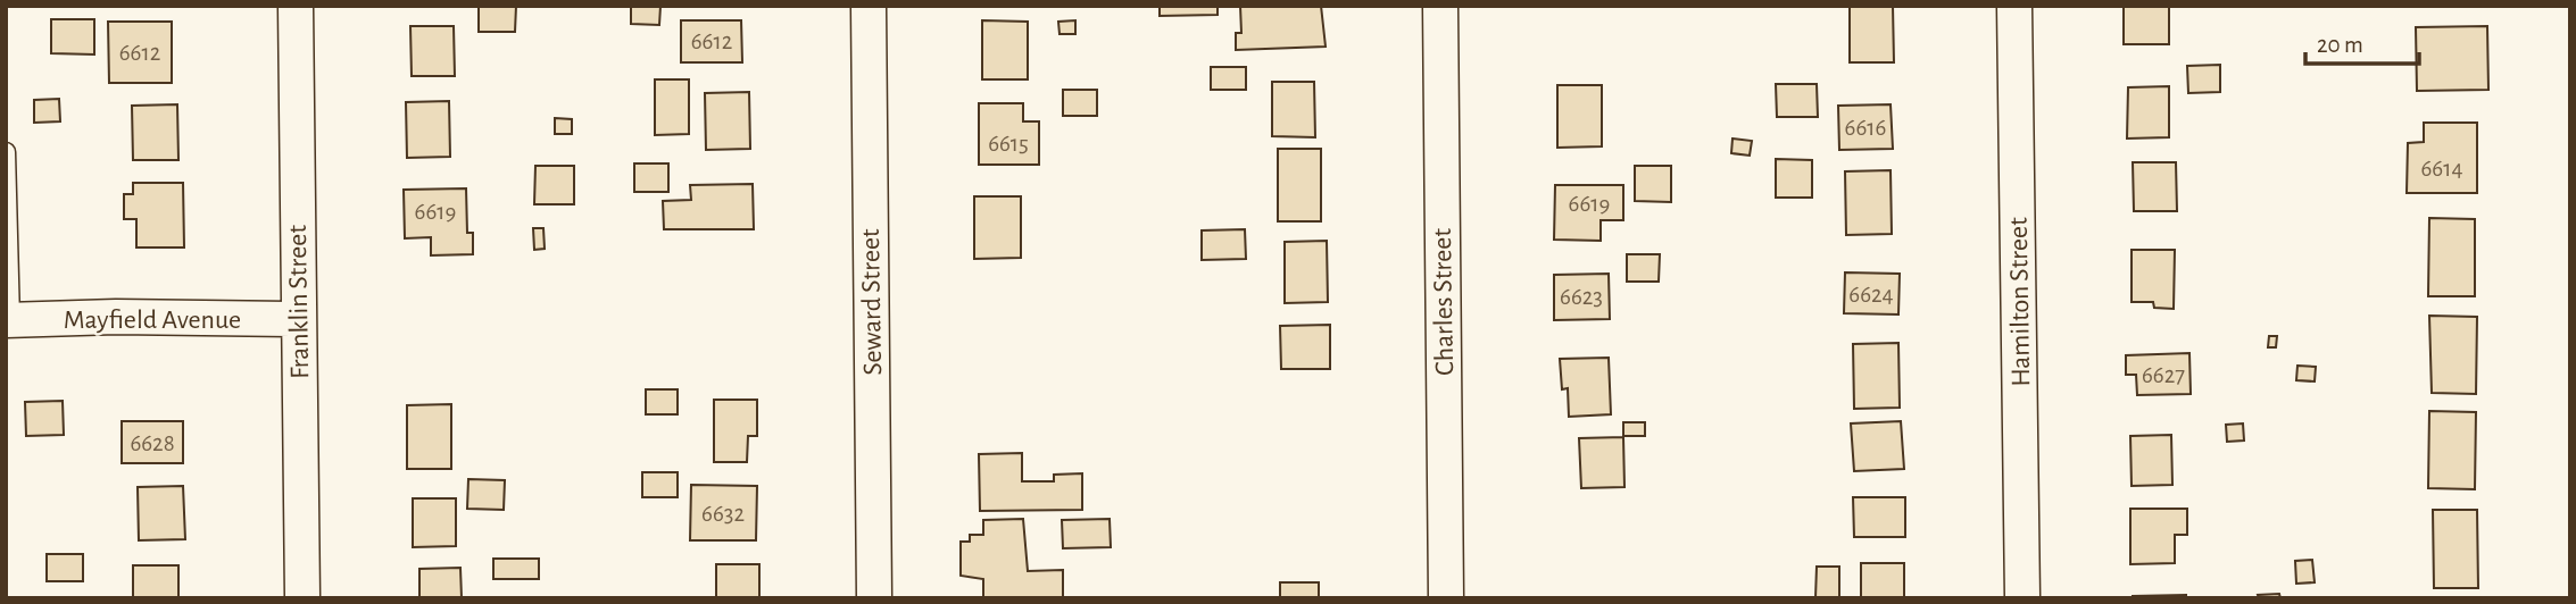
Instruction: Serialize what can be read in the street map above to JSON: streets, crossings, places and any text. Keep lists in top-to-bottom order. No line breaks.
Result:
{"streets":{"street":["Franklin Street","Seward Street","Charles Street","Hamilton Street","Mayfield Avenue"]},"crossings":[["Franklin Street","Mayfield Avenue"]],"house_numbers":["6612","6612","6616","6615","6614","6619","6619","6624","6623","6627","6628","6632"],"scale_bar":"20 m"}
